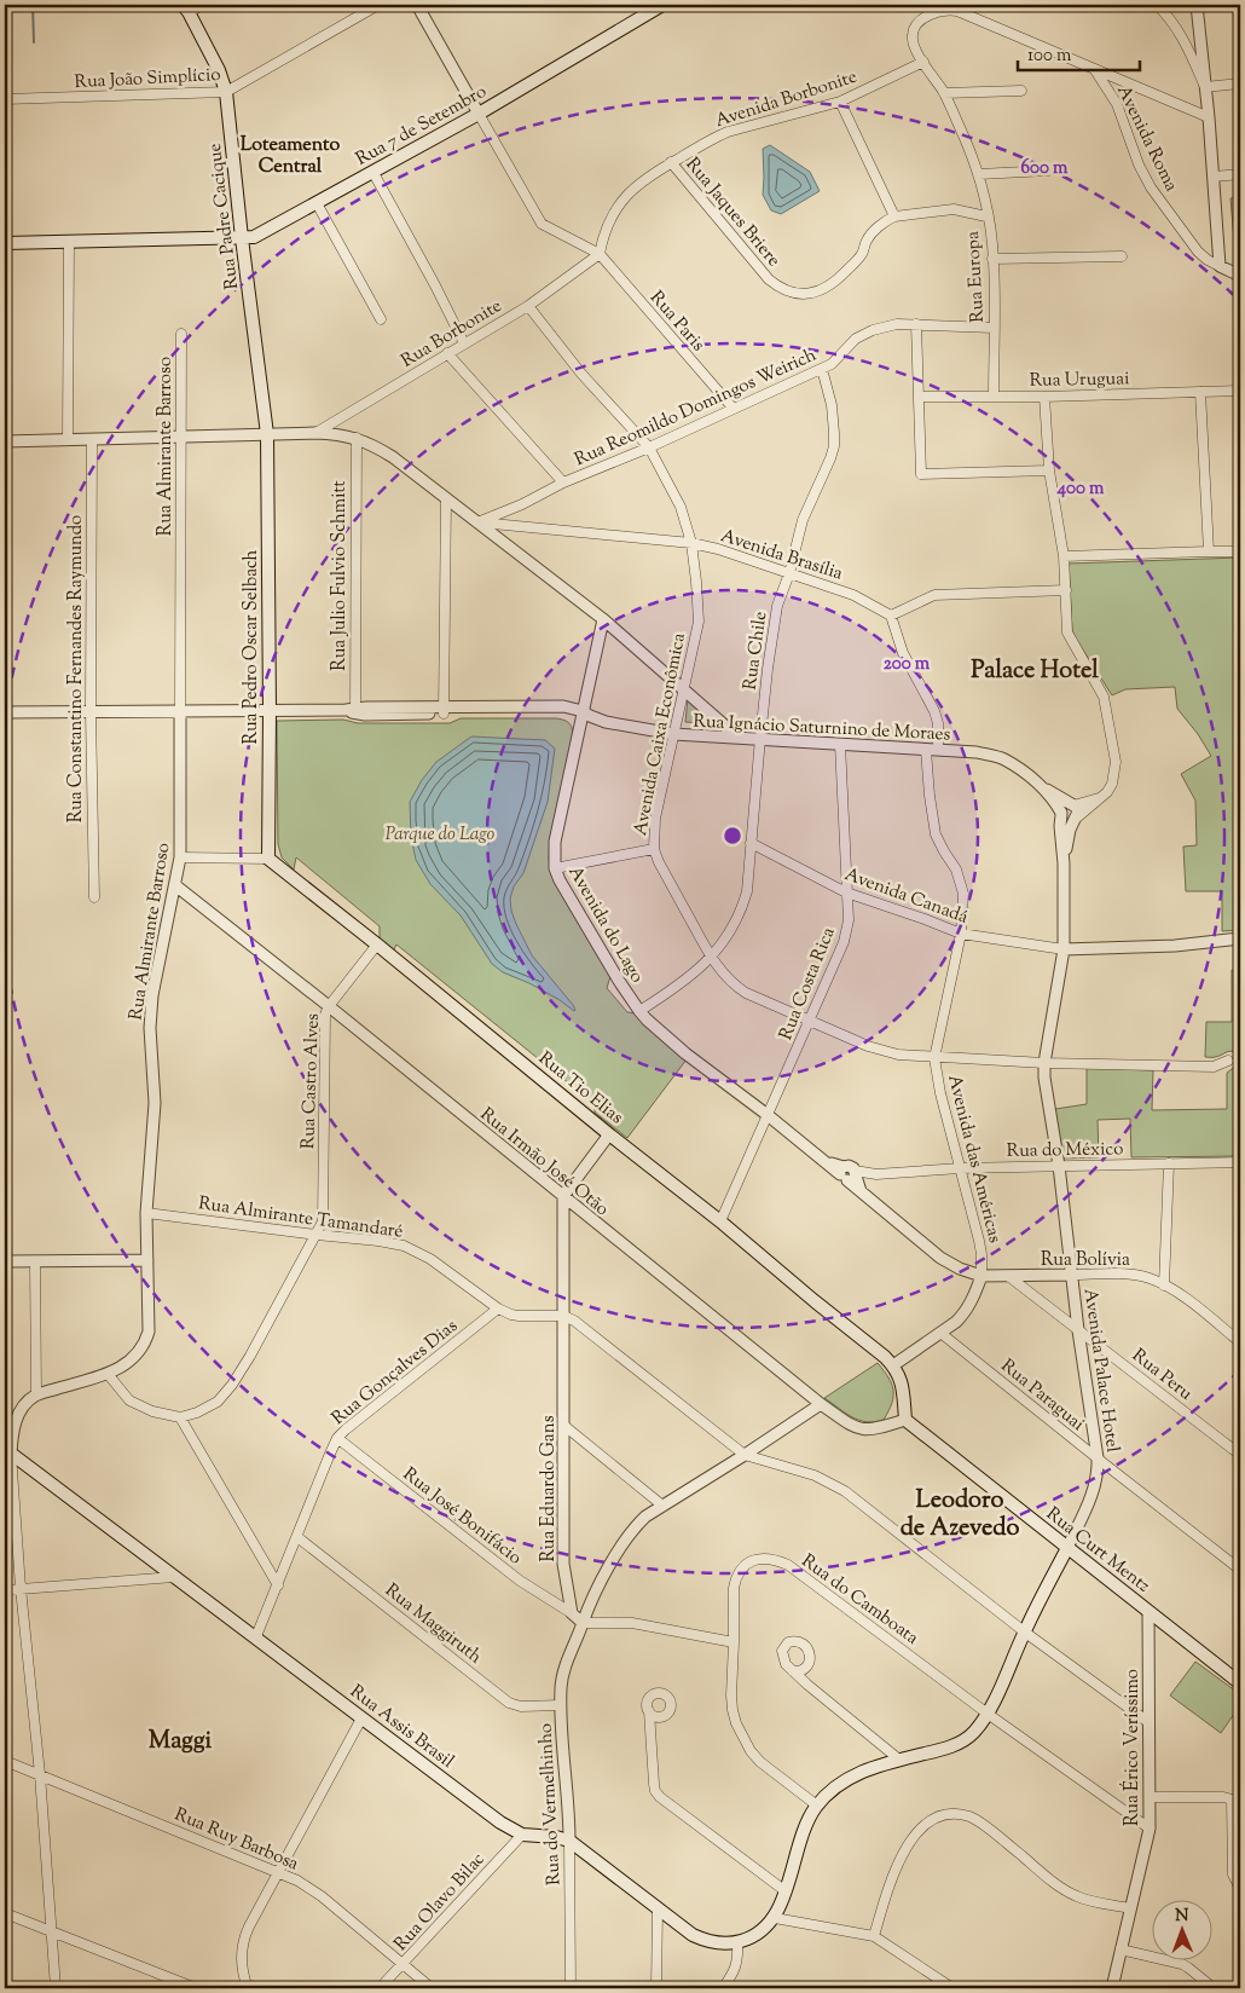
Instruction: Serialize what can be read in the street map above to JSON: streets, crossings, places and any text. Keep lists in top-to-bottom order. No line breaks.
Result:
{"streets":{"main road":["Rua 7 de Setembro","Rua Padre Cacique","Rua Pedro Oscar Selbach","Rua Tio Elias","Avenida Palace Hotel","Rua Curt Mentz","Rua Assis Brasil"],"street":["Rua João Simplício","Avenida Borbonite","Avenida Roma","Rua Jaques Briere","Rua Europa","Rua Paris","Rua Borbonite","Rua Uruguai","Rua Reomildo Domingos Weirich","Rua Almirante Barroso","Avenida Brasília","Rua Julio Fulvio Schmitt","Rua Chile","Rua Constantino Fernandes Raymundo","Rua Ignácio Saturnino de Moraes","Avenida Caixa Econômica","Avenida Canadá","Avenida do Lago","Rua Costa Rica","Rua Castro Alves","Rua do México","Avenida das Américas","Rua Irmão José Otão","Rua Almirante Tamandaré","Rua Bolívia","Rua Gonçalves Dias","Rua Peru","Rua Paraguai","Rua Eduardo Gans","Rua José Bonifácio","Rua do Camboata","Rua Maggiruth","Rua Érico Veríssimo","Rua do Vermelhinho","Rua Ruy Barbosa","Rua Olavo Bilac"]},"crossings":[["Rua João Simplício","Rua Padre Cacique"],["Avenida Borbonite","Rua Jaques Briere"],["Avenida Borbonite","Rua Europa"],["Avenida Borbonite","Rua Paris"],["Avenida Borbonite","Rua Borbonite"],["Rua 7 de Setembro","Rua Padre Cacique"],["Rua Padre Cacique","Rua Pedro Oscar Selbach"],["Rua Europa","Rua Uruguai"],["Rua Europa","Rua Reomildo Domingos Weirich"],["Rua Paris","Rua Borbonite"],["Rua Paris","Rua Reomildo Domingos Weirich"],["Rua Borbonite","Avenida Caixa Econômica"],["Rua Reomildo Domingos Weirich","Avenida Brasília"],["Rua Reomildo Domingos Weirich","Rua Chile"],["Rua Reomildo Domingos Weirich","Avenida Caixa Econômica"],["Rua Almirante Barroso","Rua Ignácio Saturnino de Moraes"],["Rua Almirante Barroso","Rua Irmão José Otão"],["Rua Almirante Barroso","Rua Almirante Tamandaré"],["Avenida Brasília","Rua Chile"],["Avenida Brasília","Avenida Caixa Econômica"],["Rua Julio Fulvio Schmitt","Rua Ignácio Saturnino de Moraes"],["Rua Pedro Oscar Selbach","Rua Ignácio Saturnino de Moraes"],["Rua Pedro Oscar Selbach","Rua Tio Elias"],["Rua Chile","Rua Ignácio Saturnino de Moraes"],["Rua Chile","Avenida Caixa Econômica"],["Rua Chile","Avenida Canadá"],["Rua Chile","Avenida do Lago"],["Rua Constantino Fernandes Raymundo","Rua Ignácio Saturnino de Moraes"],["Rua Ignácio Saturnino de Moraes","Avenida Caixa Econômica"],["Rua Ignácio Saturnino de Moraes","Avenida do Lago"],["Rua Ignácio Saturnino de Moraes","Rua Costa Rica"],["Rua Ignácio Saturnino de Moraes","Avenida das Américas"],["Rua Ignácio Saturnino de Moraes","Avenida Palace Hotel"],["Avenida Caixa Econômica","Rua Costa Rica"],["Avenida Caixa Econômica","Avenida das Américas"],["Avenida Caixa Econômica","Avenida Palace Hotel"],["Avenida Canadá","Rua Costa Rica"],["Avenida Canadá","Avenida das Américas"],["Avenida Canadá","Avenida Palace Hotel"],["Avenida do Lago","Rua Costa Rica"],["Avenida do Lago","Rua do México"],["Avenida do Lago","Avenida das Américas"],["Avenida do Lago","Rua Bolívia"],["Rua Costa Rica","Rua Tio Elias"],["Rua Castro Alves","Rua Tio Elias"],["Rua Castro Alves","Rua Irmão José Otão"],["Rua Castro Alves","Rua Almirante Tamandaré"],["Rua Tio Elias","Avenida das Américas"],["Rua Tio Elias","Rua Irmão José Otão"],["Rua Tio Elias","Rua Curt Mentz"],["Rua do México","Avenida das Américas"],["Rua do México","Avenida Palace Hotel"],["Avenida das Américas","Rua Bolívia"],["Avenida das Américas","Rua Paraguai"],["Rua Irmão José Otão","Rua Eduardo Gans"],["Rua Irmão José Otão","Rua Curt Mentz"],["Rua Irmão José Otão","Rua do Vermelhinho"],["Rua Almirante Tamandaré","Rua Gonçalves Dias"],["Rua Almirante Tamandaré","Rua Eduardo Gans"],["Rua Bolívia","Avenida Palace Hotel"],["Rua Bolívia","Rua Peru"],["Avenida Palace Hotel","Rua Peru"],["Avenida Palace Hotel","Rua Paraguai"],["Avenida Palace Hotel","Rua Curt Mentz"],["Avenida Palace Hotel","Rua do Camboata"],["Rua Gonçalves Dias","Rua José Bonifácio"],["Rua Gonçalves Dias","Rua Maggiruth"],["Rua Gonçalves Dias","Rua Assis Brasil"],["Rua Eduardo Gans","Rua José Bonifácio"],["Rua Curt Mentz","Rua Érico Veríssimo"],["Rua do Camboata","Rua Érico Veríssimo"],["Rua Maggiruth","Rua do Vermelhinho"],["Rua Assis Brasil","Rua do Vermelhinho"],["Rua Assis Brasil","Rua Olavo Bilac"],["Rua Ruy Barbosa","Rua Olavo Bilac"]],"districts":["Loteamento Central","Palace Hotel","Leodoro de Azevedo","Maggi"],"parks":["Parque do Lago"],"scale_bar":"100 m","north":"top","rings":["600 m","400 m","200 m"]}
